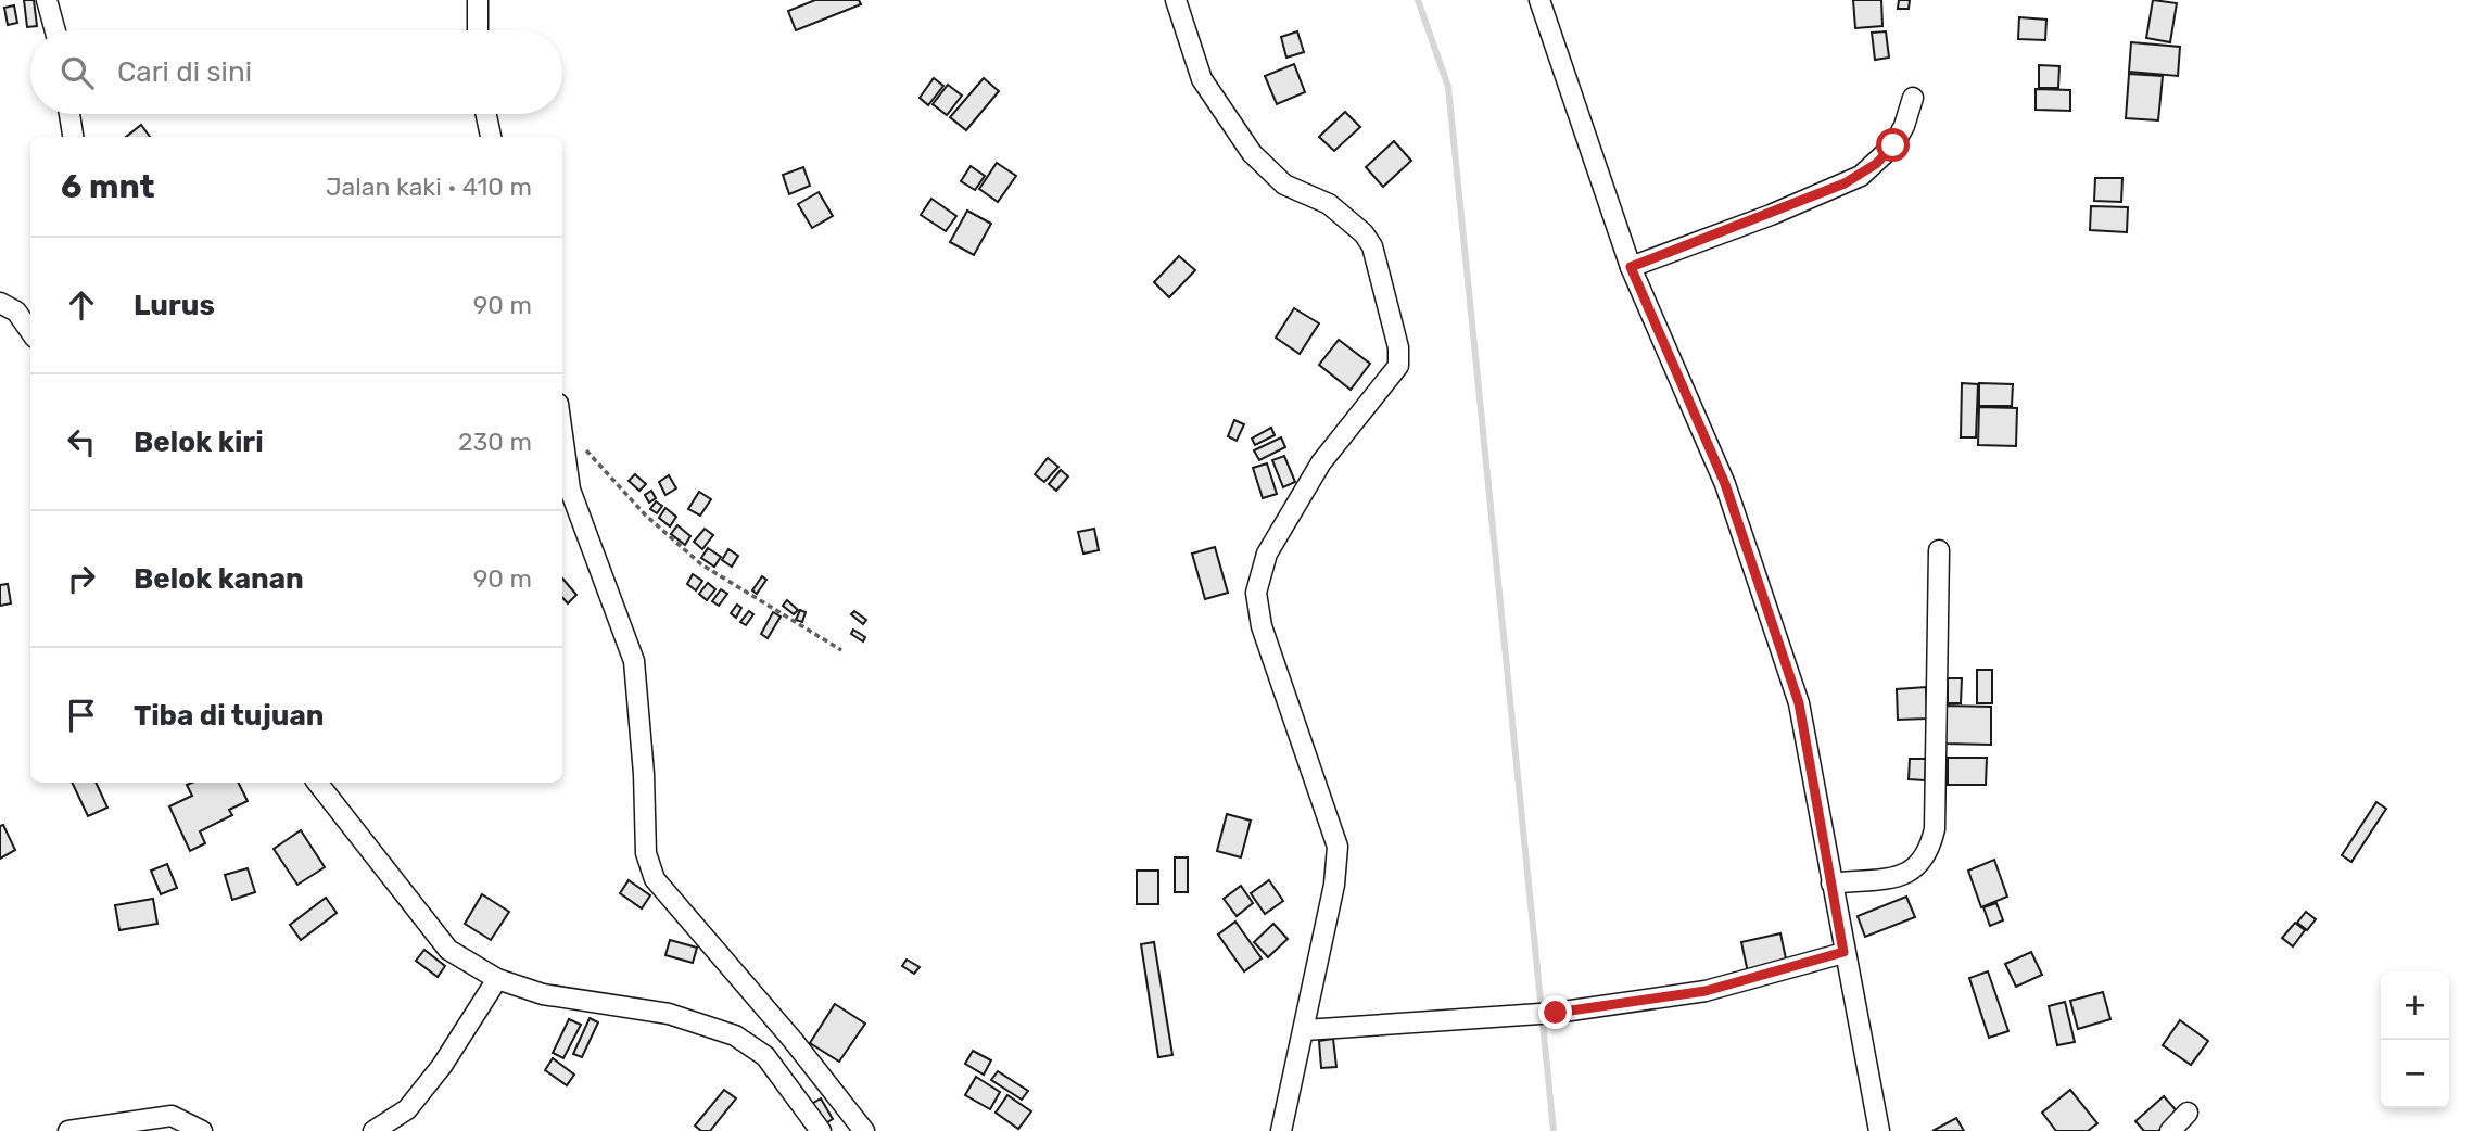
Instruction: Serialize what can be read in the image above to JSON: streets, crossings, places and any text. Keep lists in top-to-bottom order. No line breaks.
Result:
{"page":{"search":"Cari di sini","heading":["6 mnt","Jalan kaki · 410 m"],"list":[["Lurus","90 m"],["Belok kiri","230 m"],["Belok kanan","90 m"],"Tiba di tujuan"],"map_buttons":["+","−"]}}
